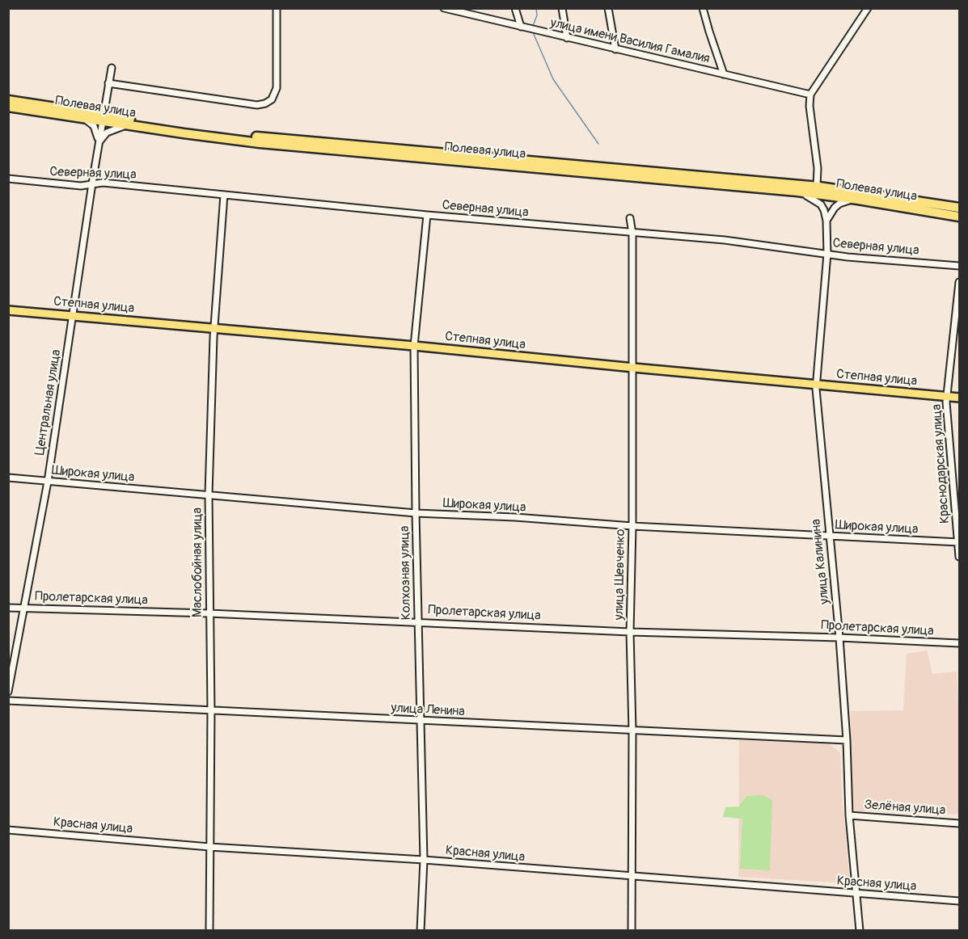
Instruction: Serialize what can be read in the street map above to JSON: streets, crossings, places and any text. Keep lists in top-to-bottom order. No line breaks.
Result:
{"streets":{"highway":["Полевая улица"],"main road":["Степная улица"],"street":["улица имени Василия Гамалия","Северная улица","Центральная улица","Краснодарская улица","Широкая улица","улица Калинина","Маслобойная улица","Колхозная улица","улица Шевченко","Пролетарская улица","улица Ленина","Зелёная улица","Красная улица"]},"crossings":[["Полевая улица","Центральная улица"],["Северная улица","Центральная улица"],["Северная улица","улица Калинина"],["Северная улица","Маслобойная улица"],["Северная улица","Колхозная улица"],["Северная улица","улица Шевченко"],["Степная улица","Центральная улица"],["Степная улица","Краснодарская улица"],["Степная улица","улица Калинина"],["Степная улица","Маслобойная улица"],["Степная улица","Колхозная улица"],["Степная улица","улица Шевченко"],["Центральная улица","Широкая улица"],["Центральная улица","Пролетарская улица"],["Краснодарская улица","Широкая улица"],["Широкая улица","улица Калинина"],["Широкая улица","Маслобойная улица"],["Широкая улица","Колхозная улица"],["Широкая улица","улица Шевченко"],["улица Калинина","Пролетарская улица"],["улица Калинина","улица Ленина"],["улица Калинина","Зелёная улица"],["улица Калинина","Красная улица"],["Маслобойная улица","Пролетарская улица"],["Маслобойная улица","улица Ленина"],["Маслобойная улица","Красная улица"],["Колхозная улица","Пролетарская улица"],["Колхозная улица","улица Ленина"],["Колхозная улица","Красная улица"],["улица Шевченко","Пролетарская улица"],["улица Шевченко","улица Ленина"],["улица Шевченко","Красная улица"]]}
